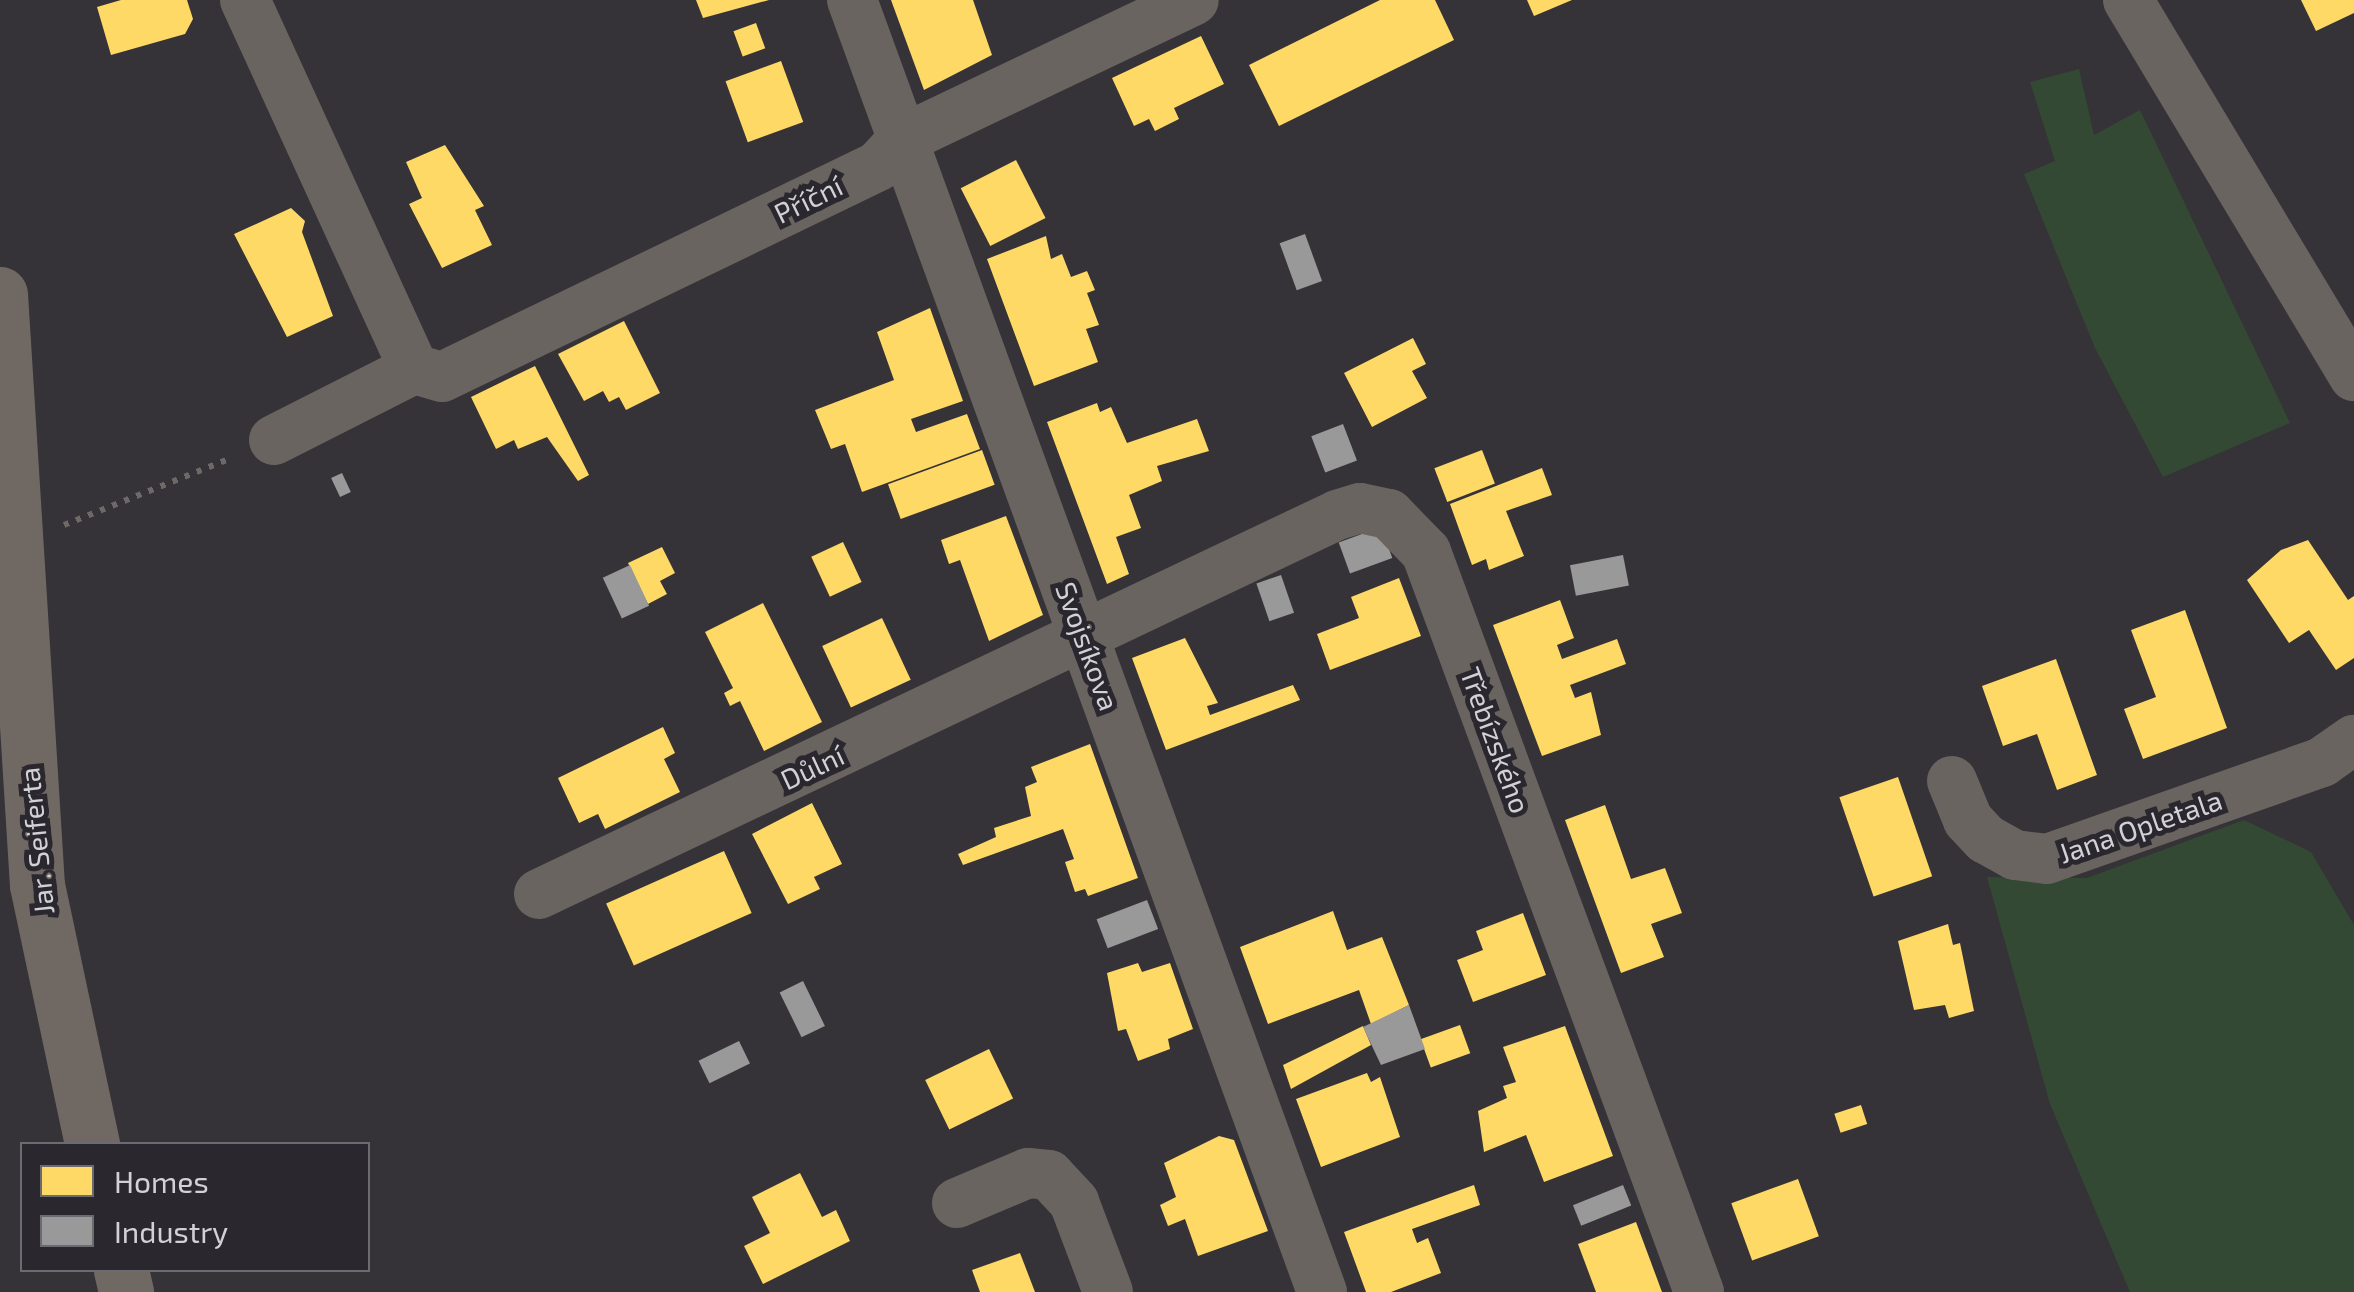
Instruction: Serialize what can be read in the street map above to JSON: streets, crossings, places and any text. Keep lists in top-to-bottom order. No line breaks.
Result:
{"streets":{"street":["Příční","Svojsíkova","Třebízského","Důlní","Jana Opletala","Jar. Seiferta"]},"crossings":[["Příční","Svojsíkova"],["Svojsíkova","Třebízského"],["Svojsíkova","Důlní"],["Třebízského","Důlní"]],"legend":["Homes","Industry"]}
